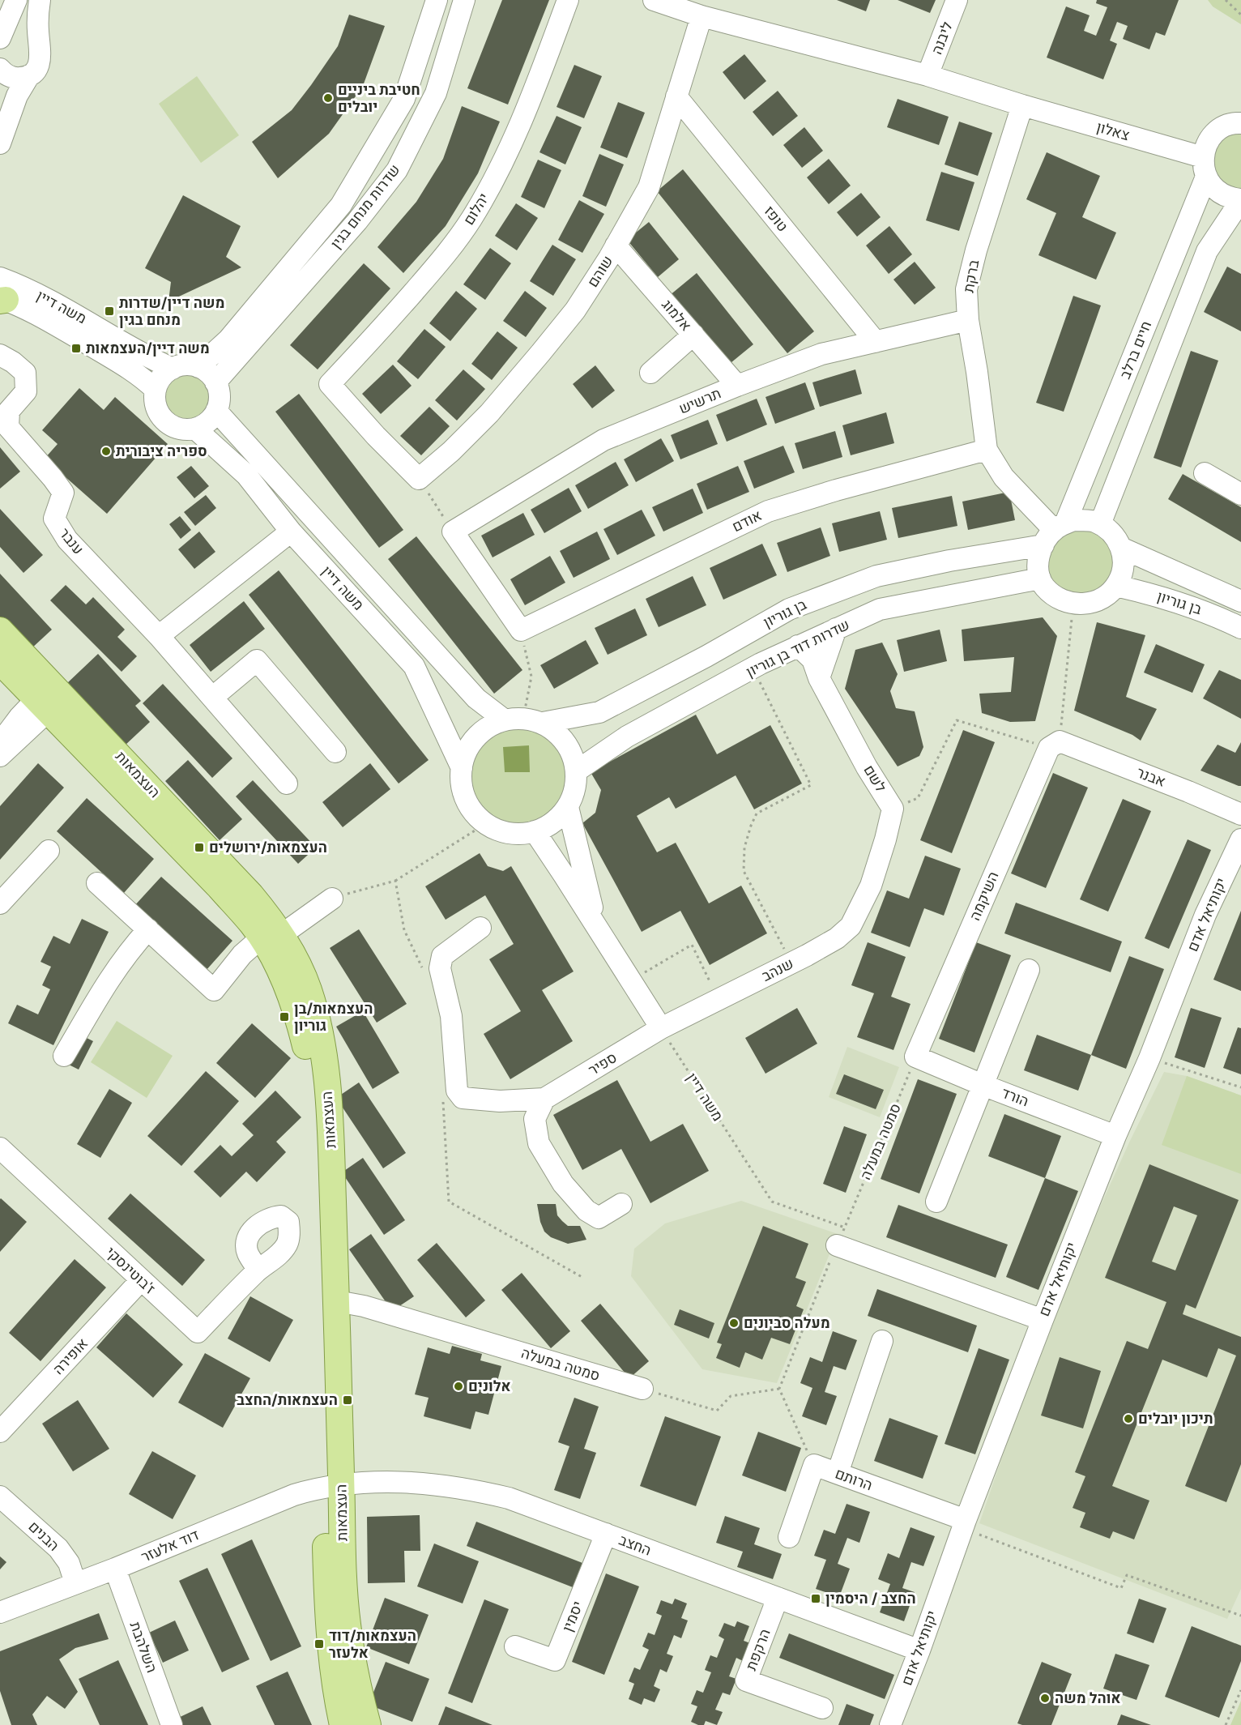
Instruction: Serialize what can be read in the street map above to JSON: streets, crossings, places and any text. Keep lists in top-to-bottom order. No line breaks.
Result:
{"streets":{"main road":["העצמאות"],"street":["ליבנה","צאלון","שדרות מנחם בגין","יהלום","טופז","שוהם","ברקת","משה דיין","אלמוג","חיים ברלב","תרשיש","אודם","ענבר","בן גוריון","שדרות דוד בן גוריון","אבנר","לשם","השיקמה","יקותיאל אדם","שנהב","ספיר","הורד","סמטה במעלה","ז'בוטינסקי","אופירה","הרותם","הבנים","החצב","דוד אלעזר","יסמין","השלהבת","הרקפת"]},"crossings":[["ליבנה","צאלון"],["צאלון","שוהם"],["צאלון","ברקת"],["צאלון","חיים ברלב"],["שדרות מנחם בגין","משה דיין"],["יהלום","שוהם"],["טופז","שוהם"],["טופז","תרשיש"],["שוהם","אלמוג"],["ברקת","חיים ברלב"],["ברקת","תרשיש"],["ברקת","אודם"],["ברקת","בן גוריון"],["ברקת","שדרות דוד בן גוריון"],["משה דיין","בן גוריון"],["משה דיין","שדרות דוד בן גוריון"],["משה דיין","שנהב"],["משה דיין","ספיר"],["משה דיין","סמטה במעלה"],["אלמוג","תרשיש"],["חיים ברלב","בן גוריון"],["חיים ברלב","שדרות דוד בן גוריון"],["בן גוריון","שדרות דוד בן גוריון"],["שדרות דוד בן גוריון","לשם"],["העצמאות","סמטה במעלה"],["העצמאות","החצב"],["העצמאות","דוד אלעזר"],["אבנר","השיקמה"],["לשם","שנהב"],["השיקמה","הורד"],["השיקמה","סמטה במעלה"],["יקותיאל אדם","הורד"],["יקותיאל אדם","הרותם"],["יקותיאל אדם","החצב"],["שנהב","ספיר"],["הורד","סמטה במעלה"],["ז'בוטינסקי","אופירה"],["הבנים","דוד אלעזר"],["החצב","דוד אלעזר"],["החצב","יסמין"],["החצב","הרקפת"],["דוד אלעזר","השלהבת"]],"places":{"other":["חטיבת ביניים יובלים","ספריה ציבורית","מעלה סביונים","אלונים","תיכון יובלים","אוהל משה"],"transit":["משה דיין/שדרות מנחם בגין","משה דיין/העצמאות","העצמאות/ירושלים","העצמאות/בן גוריון","העצמאות/החצב","החצב / היסמין","העצמאות/דוד אלעזר"]}}
